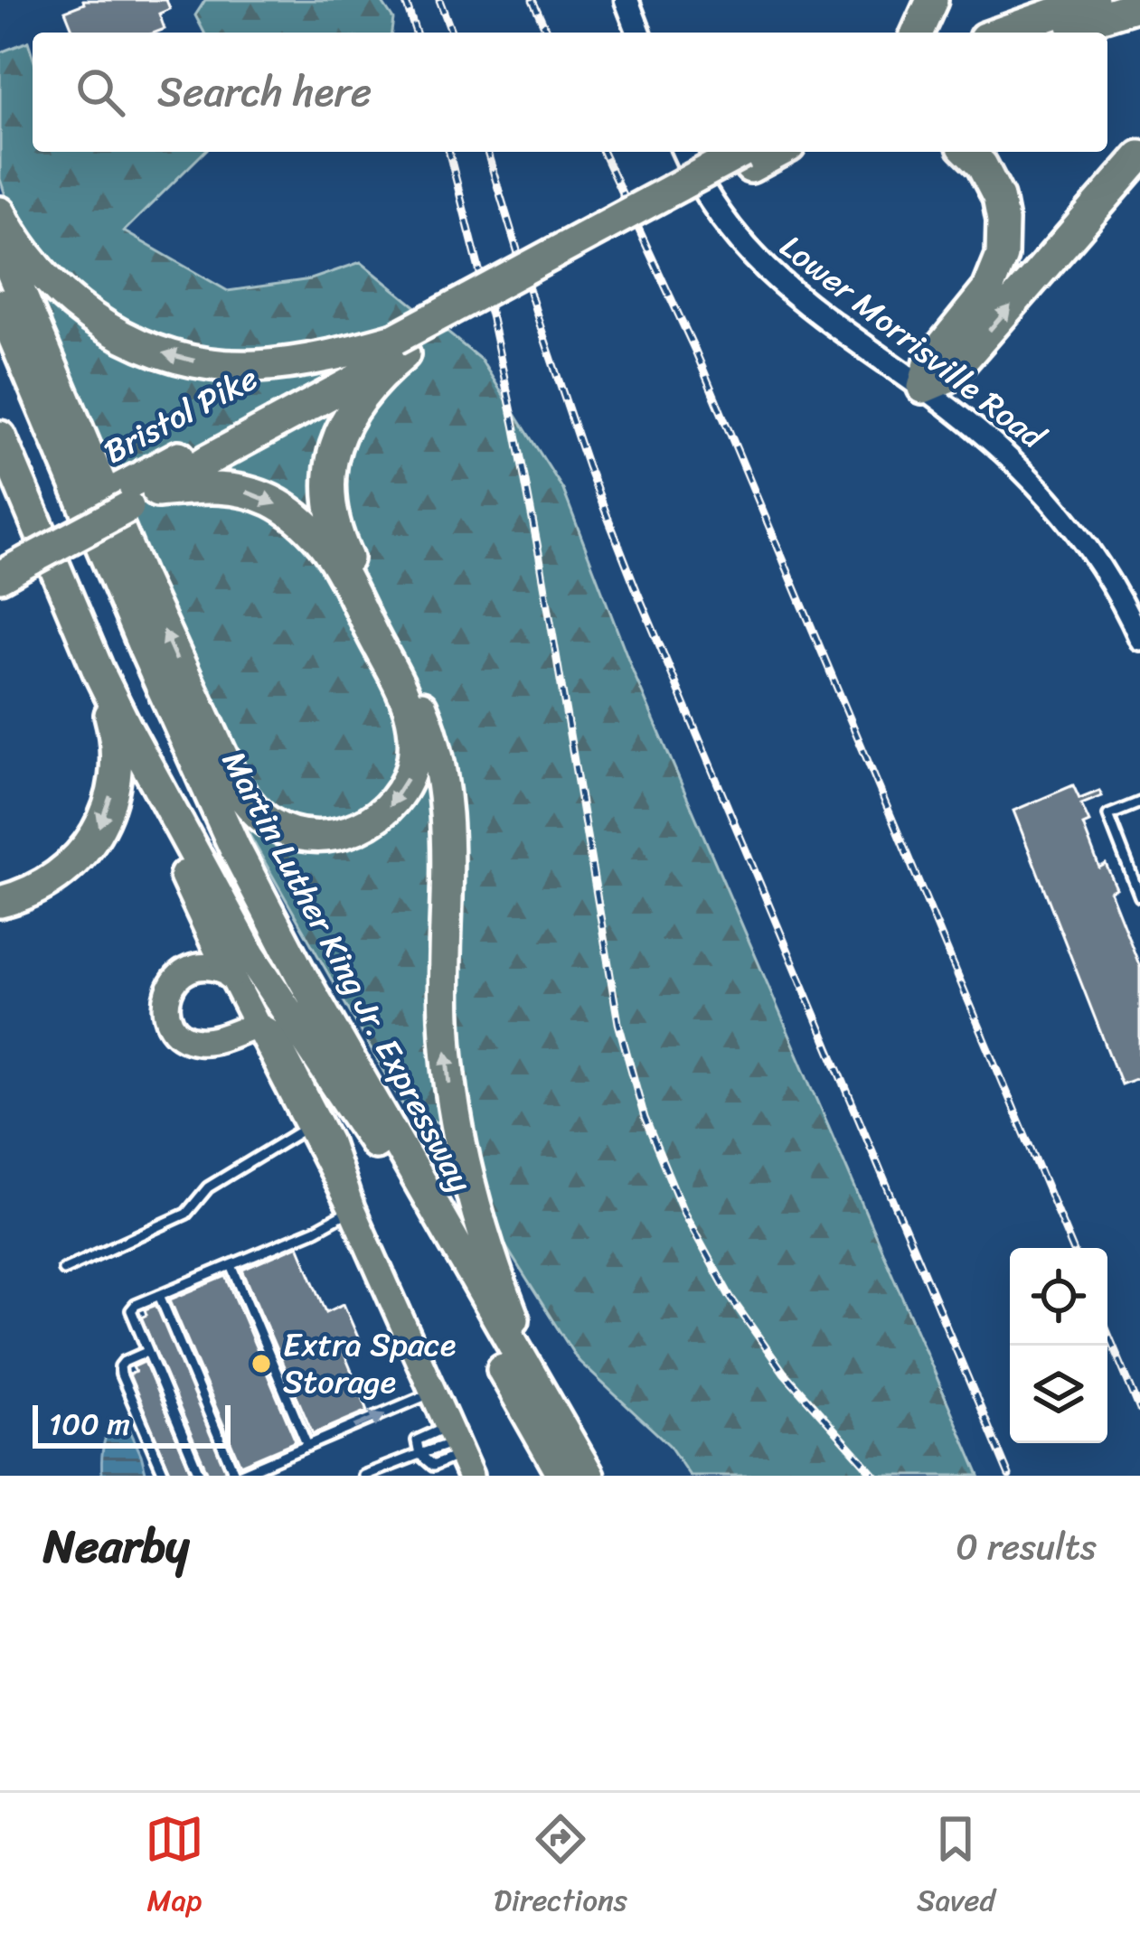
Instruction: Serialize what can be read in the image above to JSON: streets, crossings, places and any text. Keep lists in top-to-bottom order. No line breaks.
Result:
{"streets":{"highway":["Bristol Pike","Martin Luther King Jr. Expressway"],"main road":["Lower Morrisville Road"]},"places":["Extra Space Storage"],"scale_bar":"100 m","page":{"search":"Search here","scale":"100 m","heading":["Nearby","0 results"],"nav":["Map","Directions","Saved"]}}
